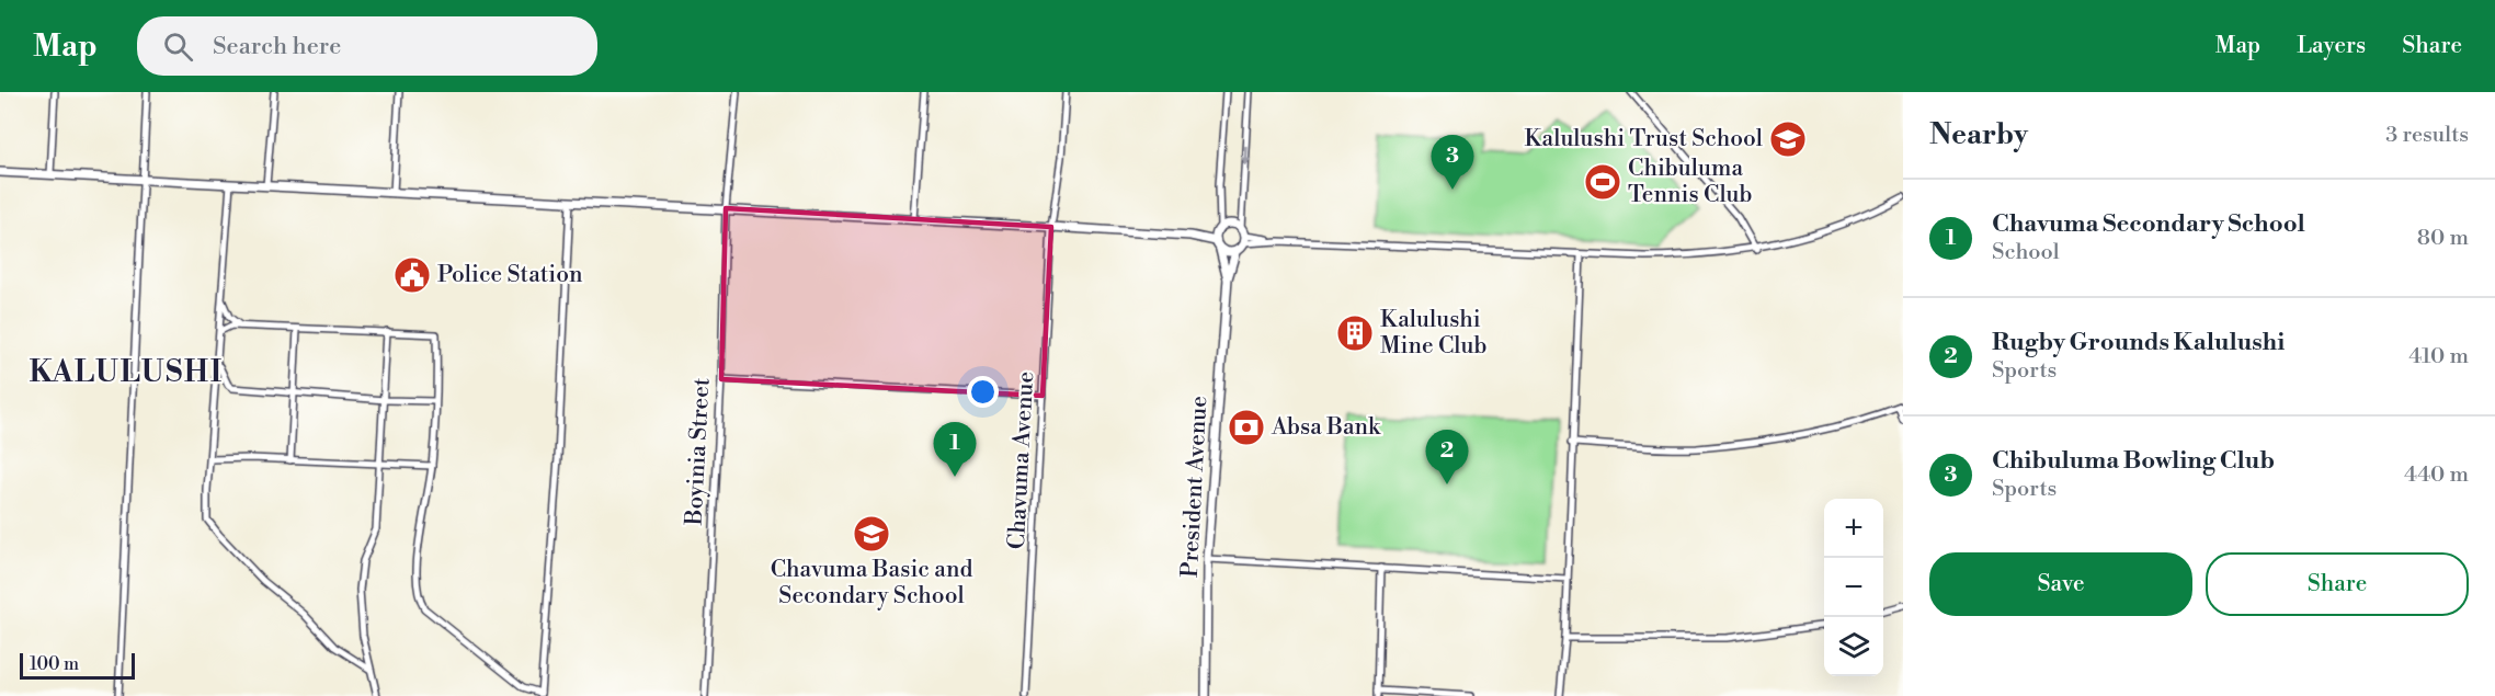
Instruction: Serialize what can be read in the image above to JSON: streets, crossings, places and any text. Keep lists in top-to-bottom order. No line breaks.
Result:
{"streets":{"street":["Boyinia Street","Chavuma Avenue","President Avenue"]},"districts":["KALULUSHI"],"places":{"school or university":["Kalulushi Trust School","Chavuma Basic and Secondary School"],"sports":["Chibuluma Tennis Club"],"public building":["Police Station"],"building":["Kalulushi Mine Club"],"bank":["Absa Bank"]},"scale_bar":"100 m","page":{"header":"Map","search":"Search here","nav":["Map","Layers","Share"],"heading":["Nearby","3 results"],"pins":["3","1","2"],"list":[{"mark":"1","name":"Chavuma Secondary School","note":"School","value":"80 m"},{"mark":"2","name":"Rugby Grounds Kalulushi","note":"Sports","value":"410 m"},{"mark":"3","name":"Chibuluma Bowling Club","note":"Sports","value":"440 m"}],"map_buttons":["+","−"],"buttons":["Save","Share"],"scale":"100 m"}}
